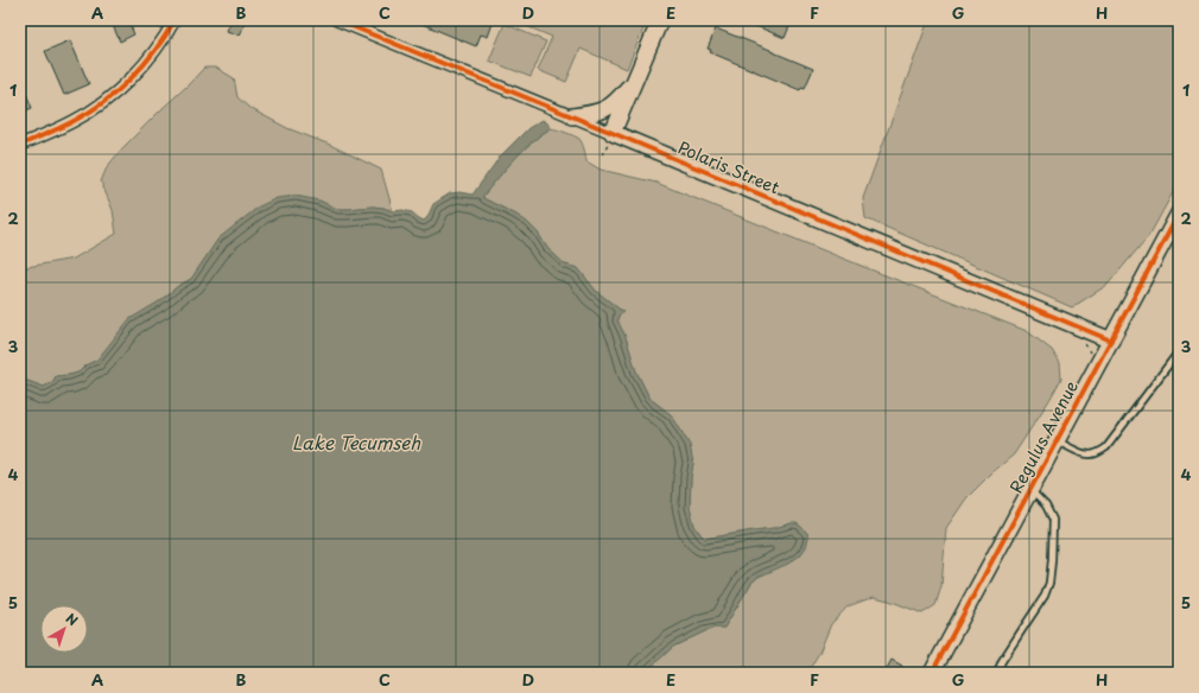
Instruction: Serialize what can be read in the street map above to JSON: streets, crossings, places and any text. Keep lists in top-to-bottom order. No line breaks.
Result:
{"streets":{"street":["Polaris Street","Regulus Avenue"]},"crossings":[["Polaris Street","Regulus Avenue"]],"water":["Lake Tecumseh"],"north":"top right","grid":{"columns":["A","B","C","D","E","F","G","H"],"rows":["1","2","3","4","5"]}}
